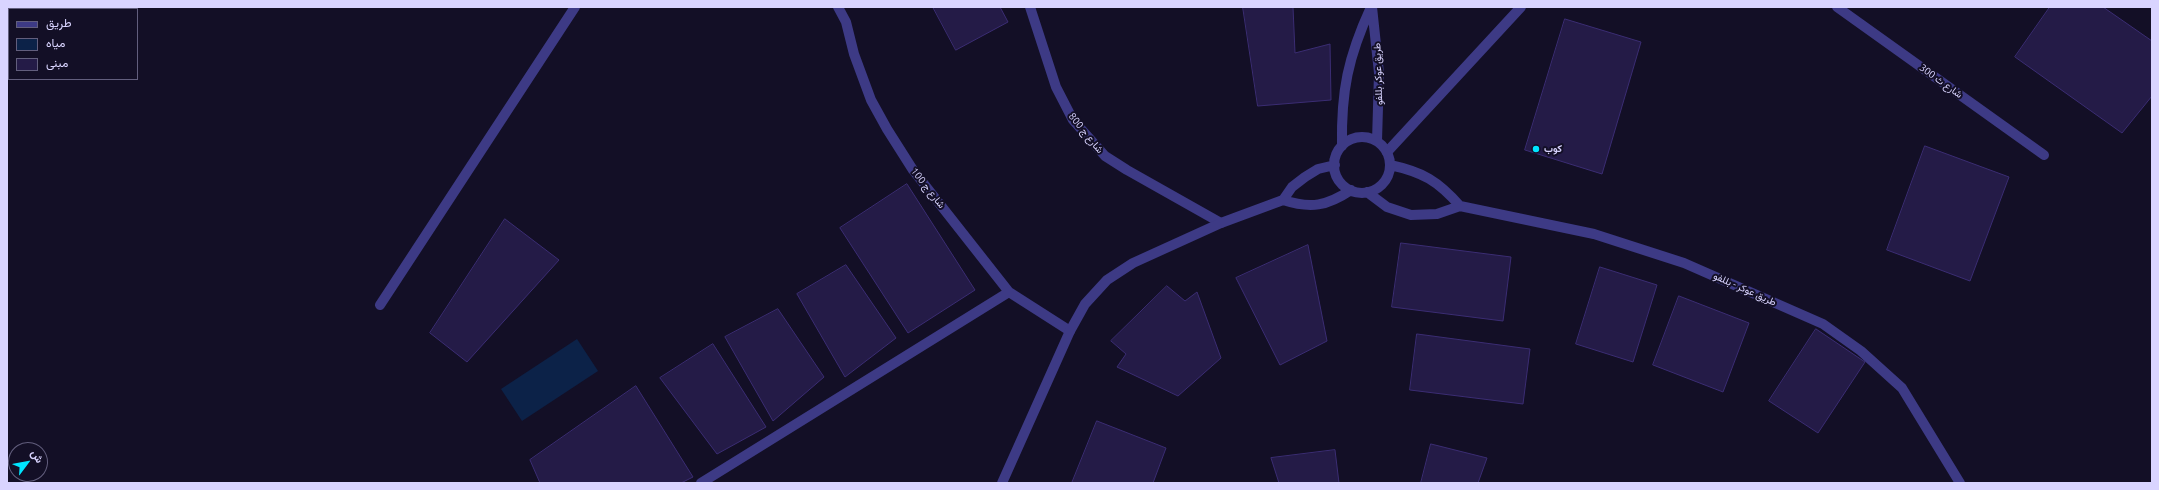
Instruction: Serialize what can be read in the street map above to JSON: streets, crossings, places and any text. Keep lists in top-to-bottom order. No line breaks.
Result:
{"streets":{"street":["طريق عوكر بللفو","شارع ث 300","شارع ج 800","شارع ج 100","طريق عوكر - بللفو"]},"places":["كوب"],"legend":["طريق","مياه","مبنى"],"north":"top right"}
